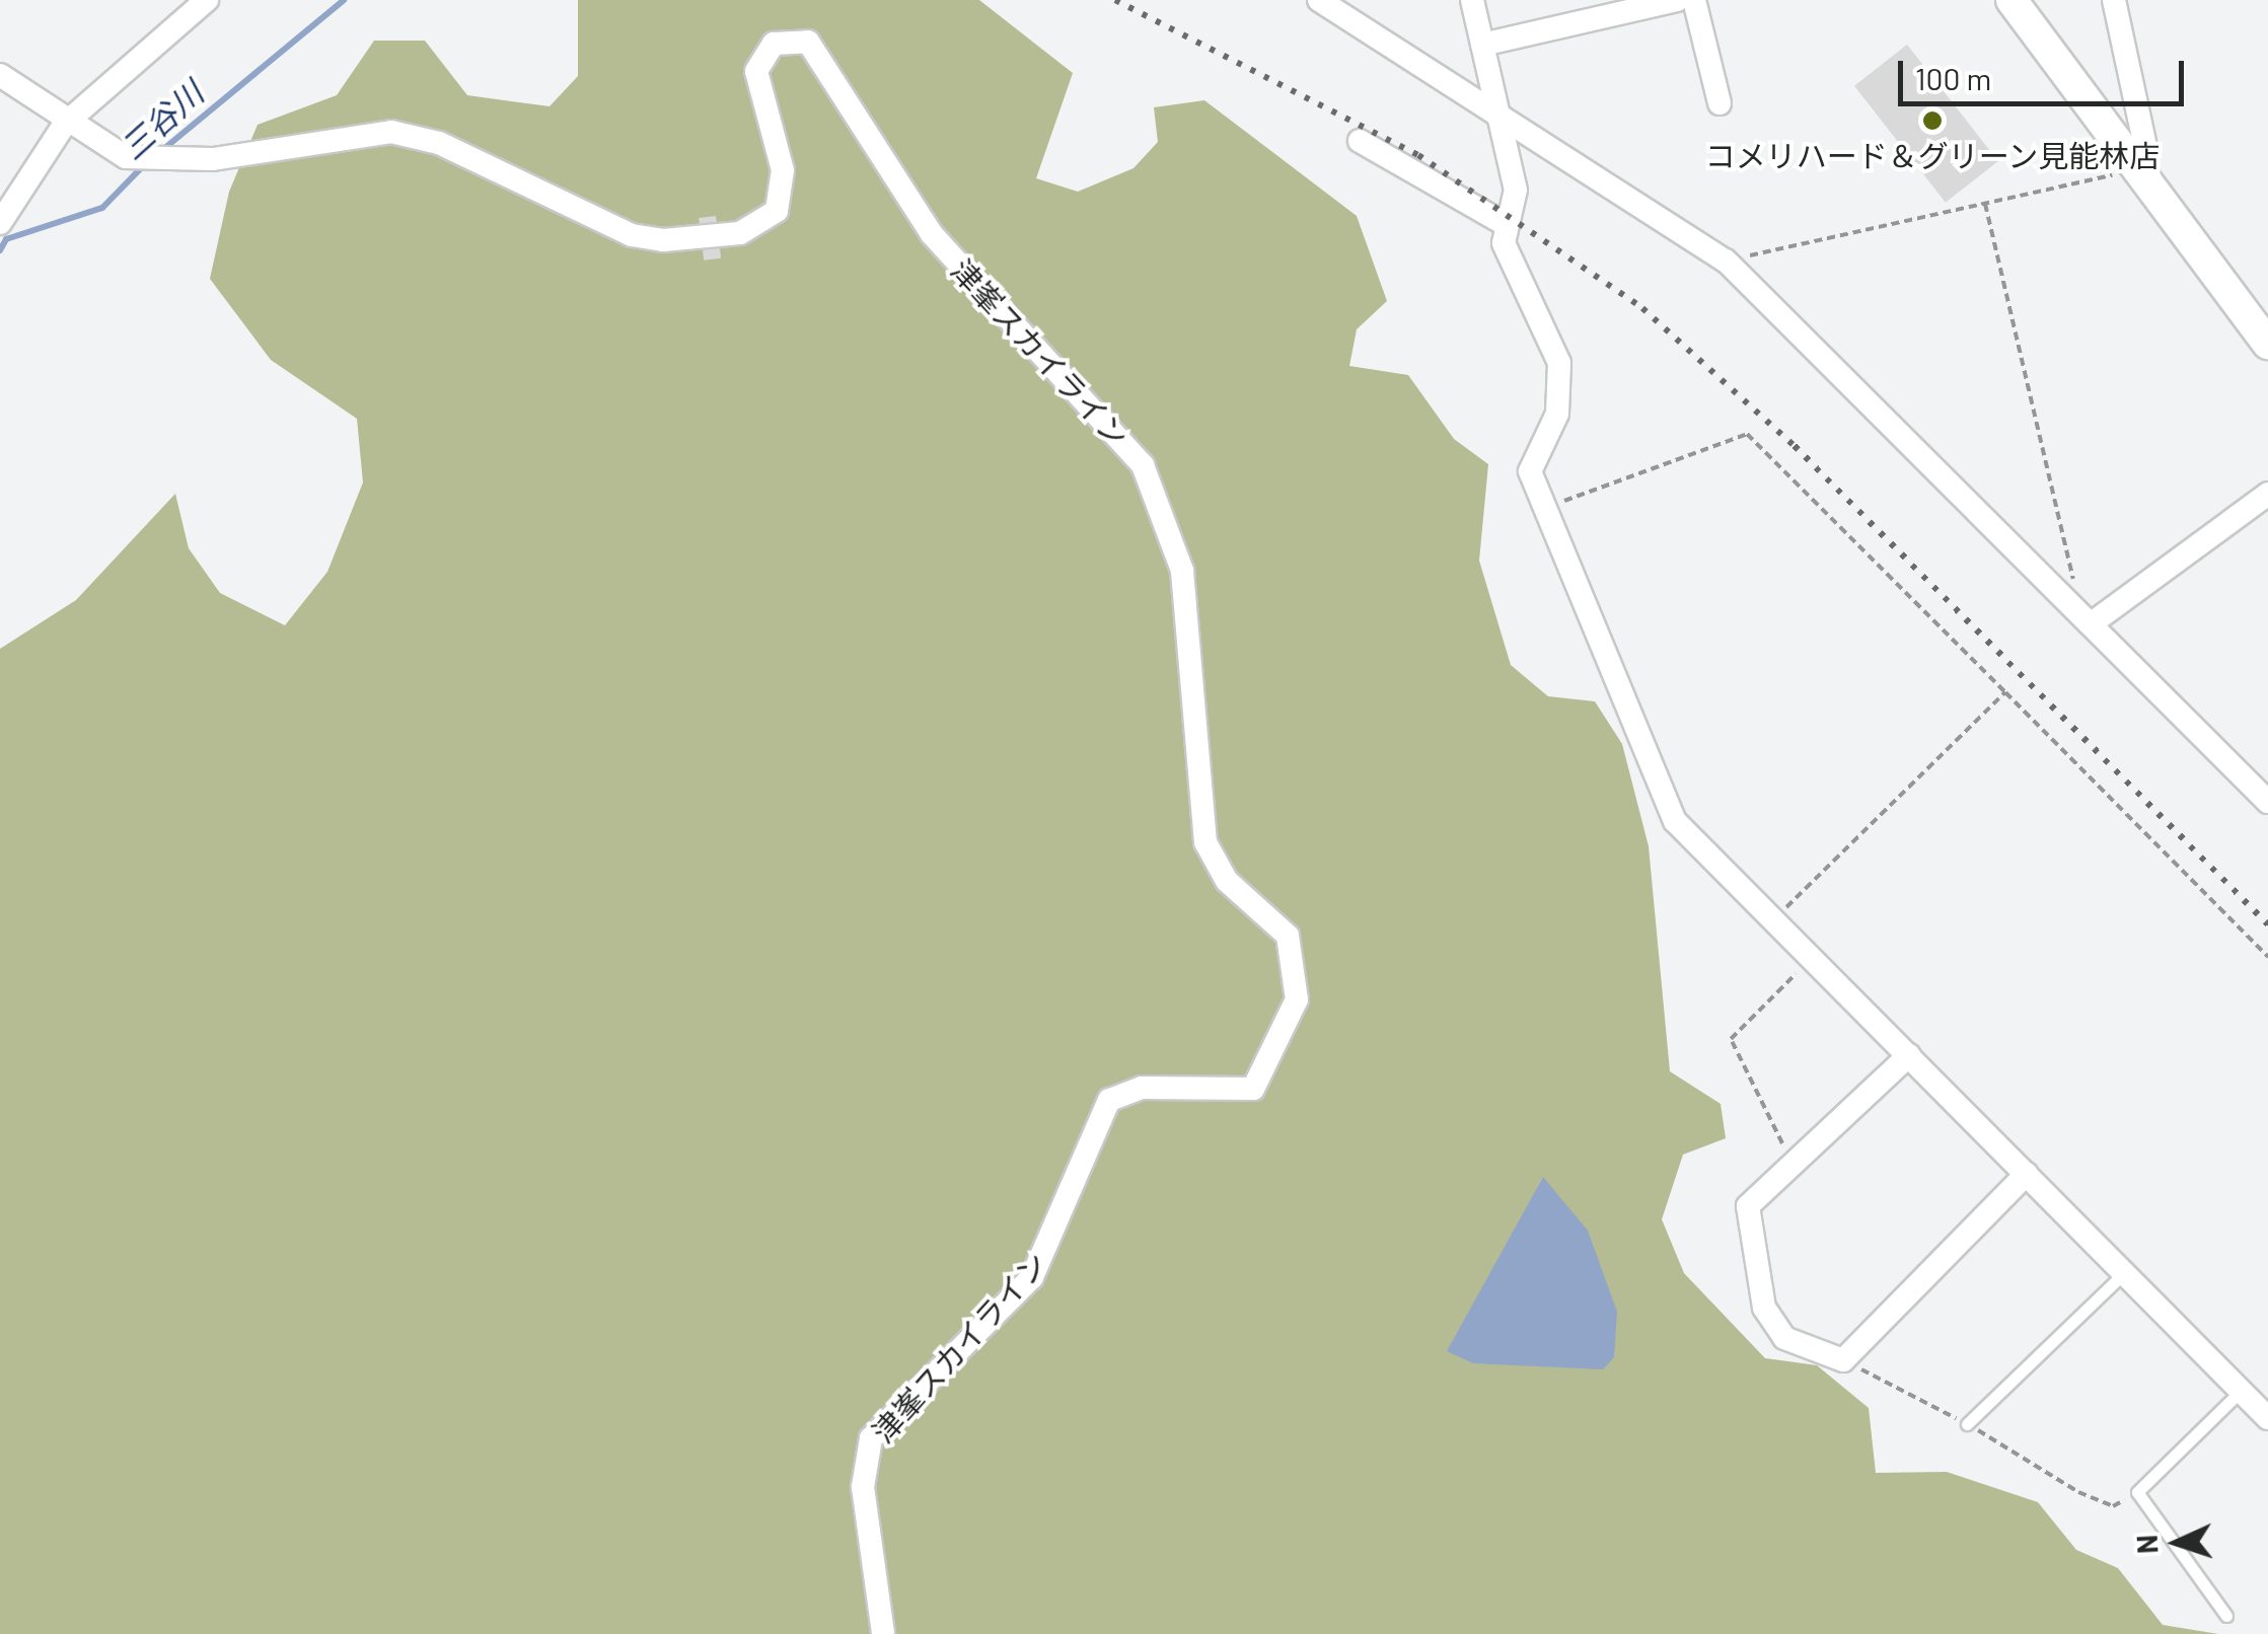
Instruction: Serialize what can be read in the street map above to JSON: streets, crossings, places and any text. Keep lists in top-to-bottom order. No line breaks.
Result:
{"streets":{"street":["津峯スカイライン"]},"water":["三谷川"],"places":["コメリハード＆グリーン見能林店"],"scale_bar":"100 m","north":"left"}
